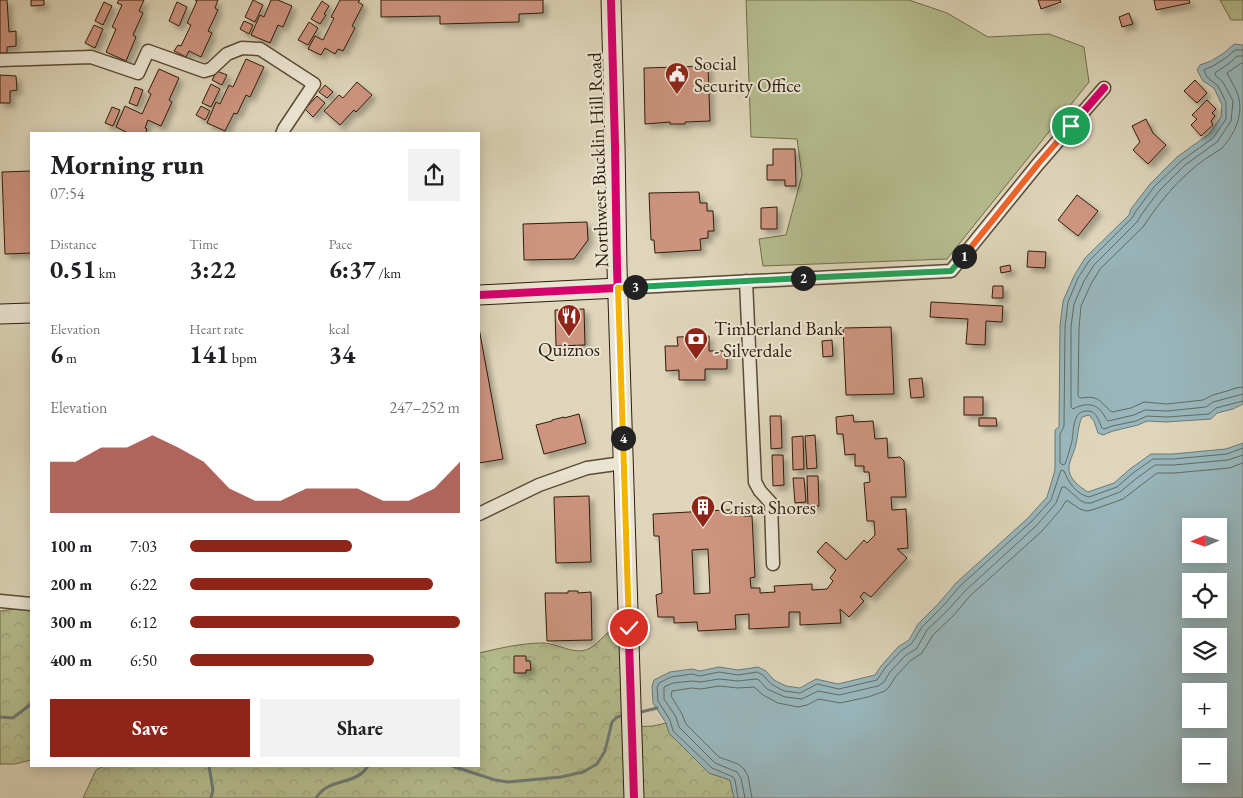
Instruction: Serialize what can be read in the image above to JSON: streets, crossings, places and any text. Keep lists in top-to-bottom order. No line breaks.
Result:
{"streets":{"main road":["Northwest Bucklin Hill Road"]},"places":{"public building":["Social Security Office"],"restaurant":["Quiznos"],"bank":["Timberland Bank - Silverdale"],"building":["Crista Shores"]},"north":"left","page":{"heading":["Morning run","07:54"],"stats":[["Distance","0.51 km"],["Time","3:22"],["Pace","6:37 /km"],["Elevation","6 m"],["Heart rate","141 bpm"],["kcal","34"]],"pins":["1","2","3","4"],"chart":["Elevation","247–252 m"],"map_buttons":["+","−"],"list":[{"name":"100 m","note":"7:03"},{"name":"200 m","note":"6:22"},{"name":"300 m","note":"6:12"},{"name":"400 m","note":"6:50"}],"buttons":["Save","Share"]}}
